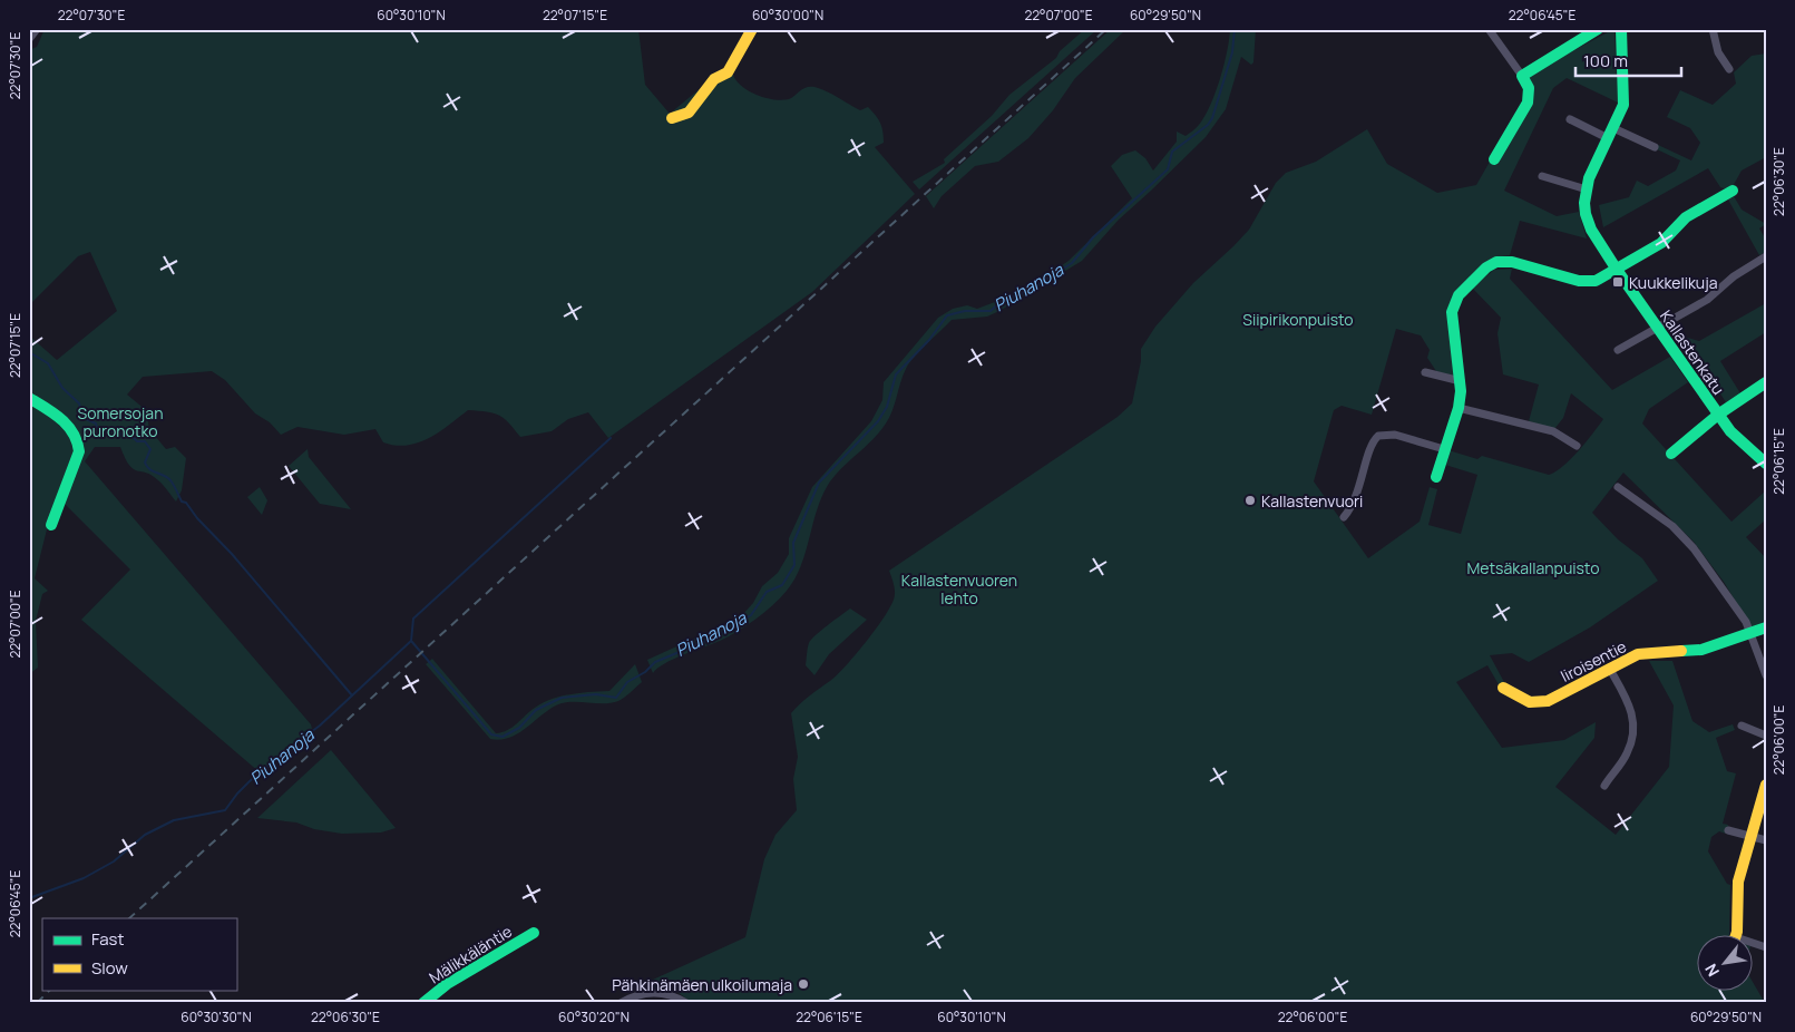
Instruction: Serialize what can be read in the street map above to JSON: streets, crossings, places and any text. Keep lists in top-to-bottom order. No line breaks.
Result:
{"streets":{"street":["Kallastenkatu","Iiroisentie","Mälikkäläntie"]},"water":["Piuhanoja"],"parks":["Siipirikonpuisto","Somersojan puronotko","Metsäkallanpuisto","Kallastenvuoren lehto"],"places":{"transit":["Kuukkelikuja"],"other":["Kallastenvuori","Pähkinämäen ulkoilumaja"]},"legend":["Fast","Slow"],"scale_bar":"100 m","north":"bottom left","coordinates":["22°07'30\"E","60°30'10\"N","22°07'15\"E","60°30'00\"N","22°07'00\"E","60°29'50\"N","22°06'45\"E","22°06'30\"E","22°06'15\"E","22°06'00\"E","60°30'30\"N","60°30'20\"N"]}
